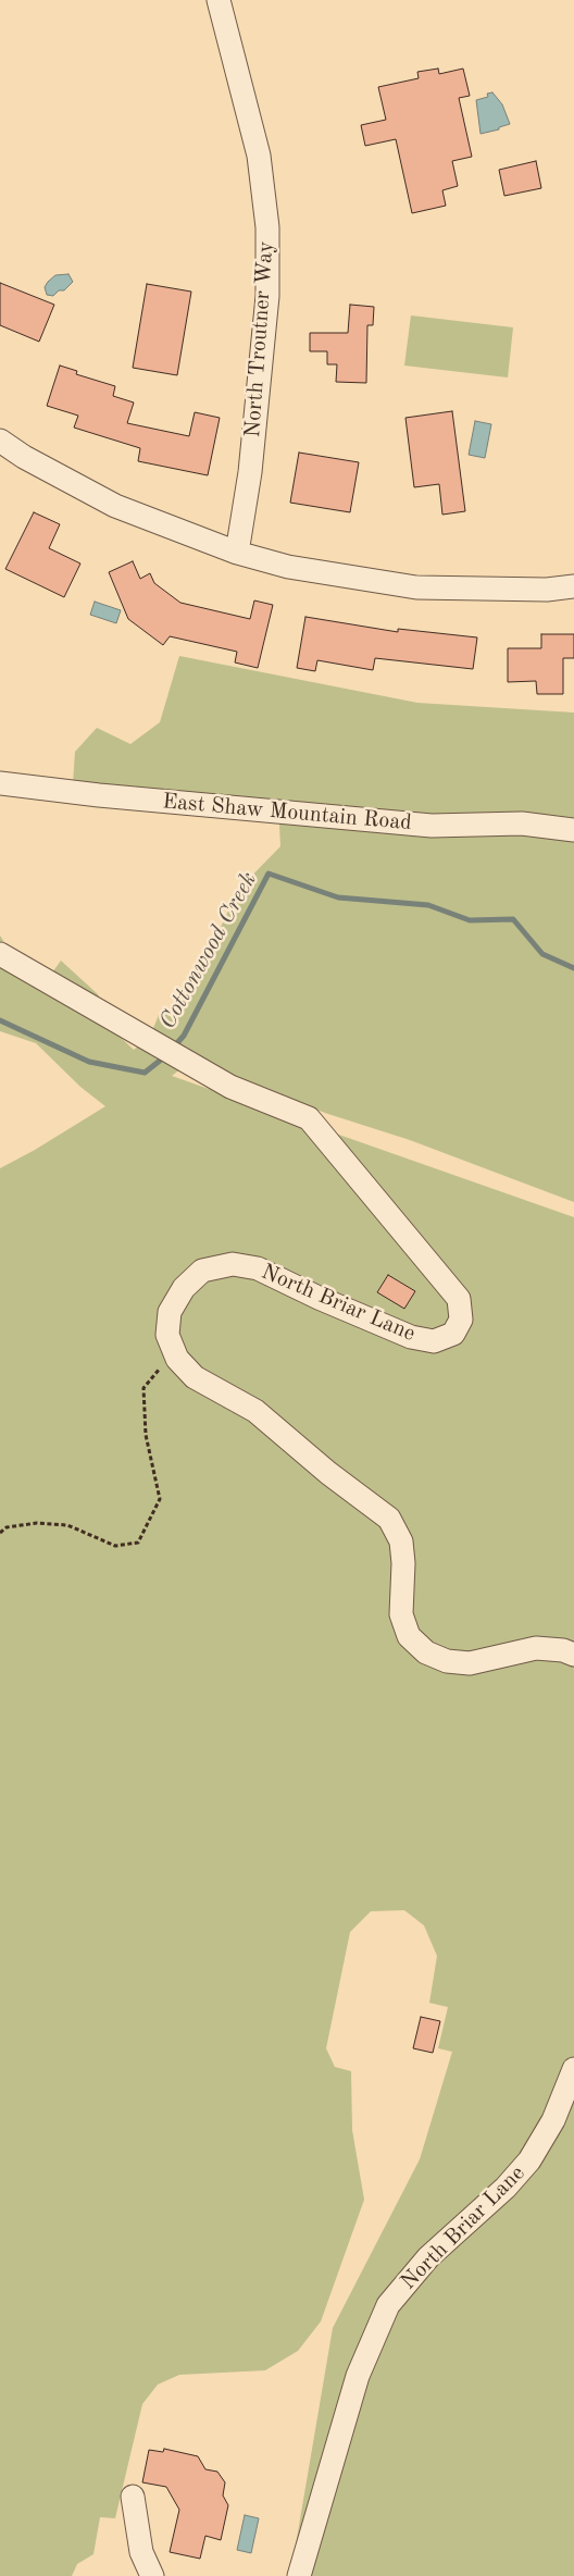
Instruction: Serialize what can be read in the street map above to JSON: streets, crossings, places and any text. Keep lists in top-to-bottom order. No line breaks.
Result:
{"streets":{"street":["North Troutner Way","East Shaw Mountain Road","North Briar Lane"]},"water":["Cottonwood Creek"]}
